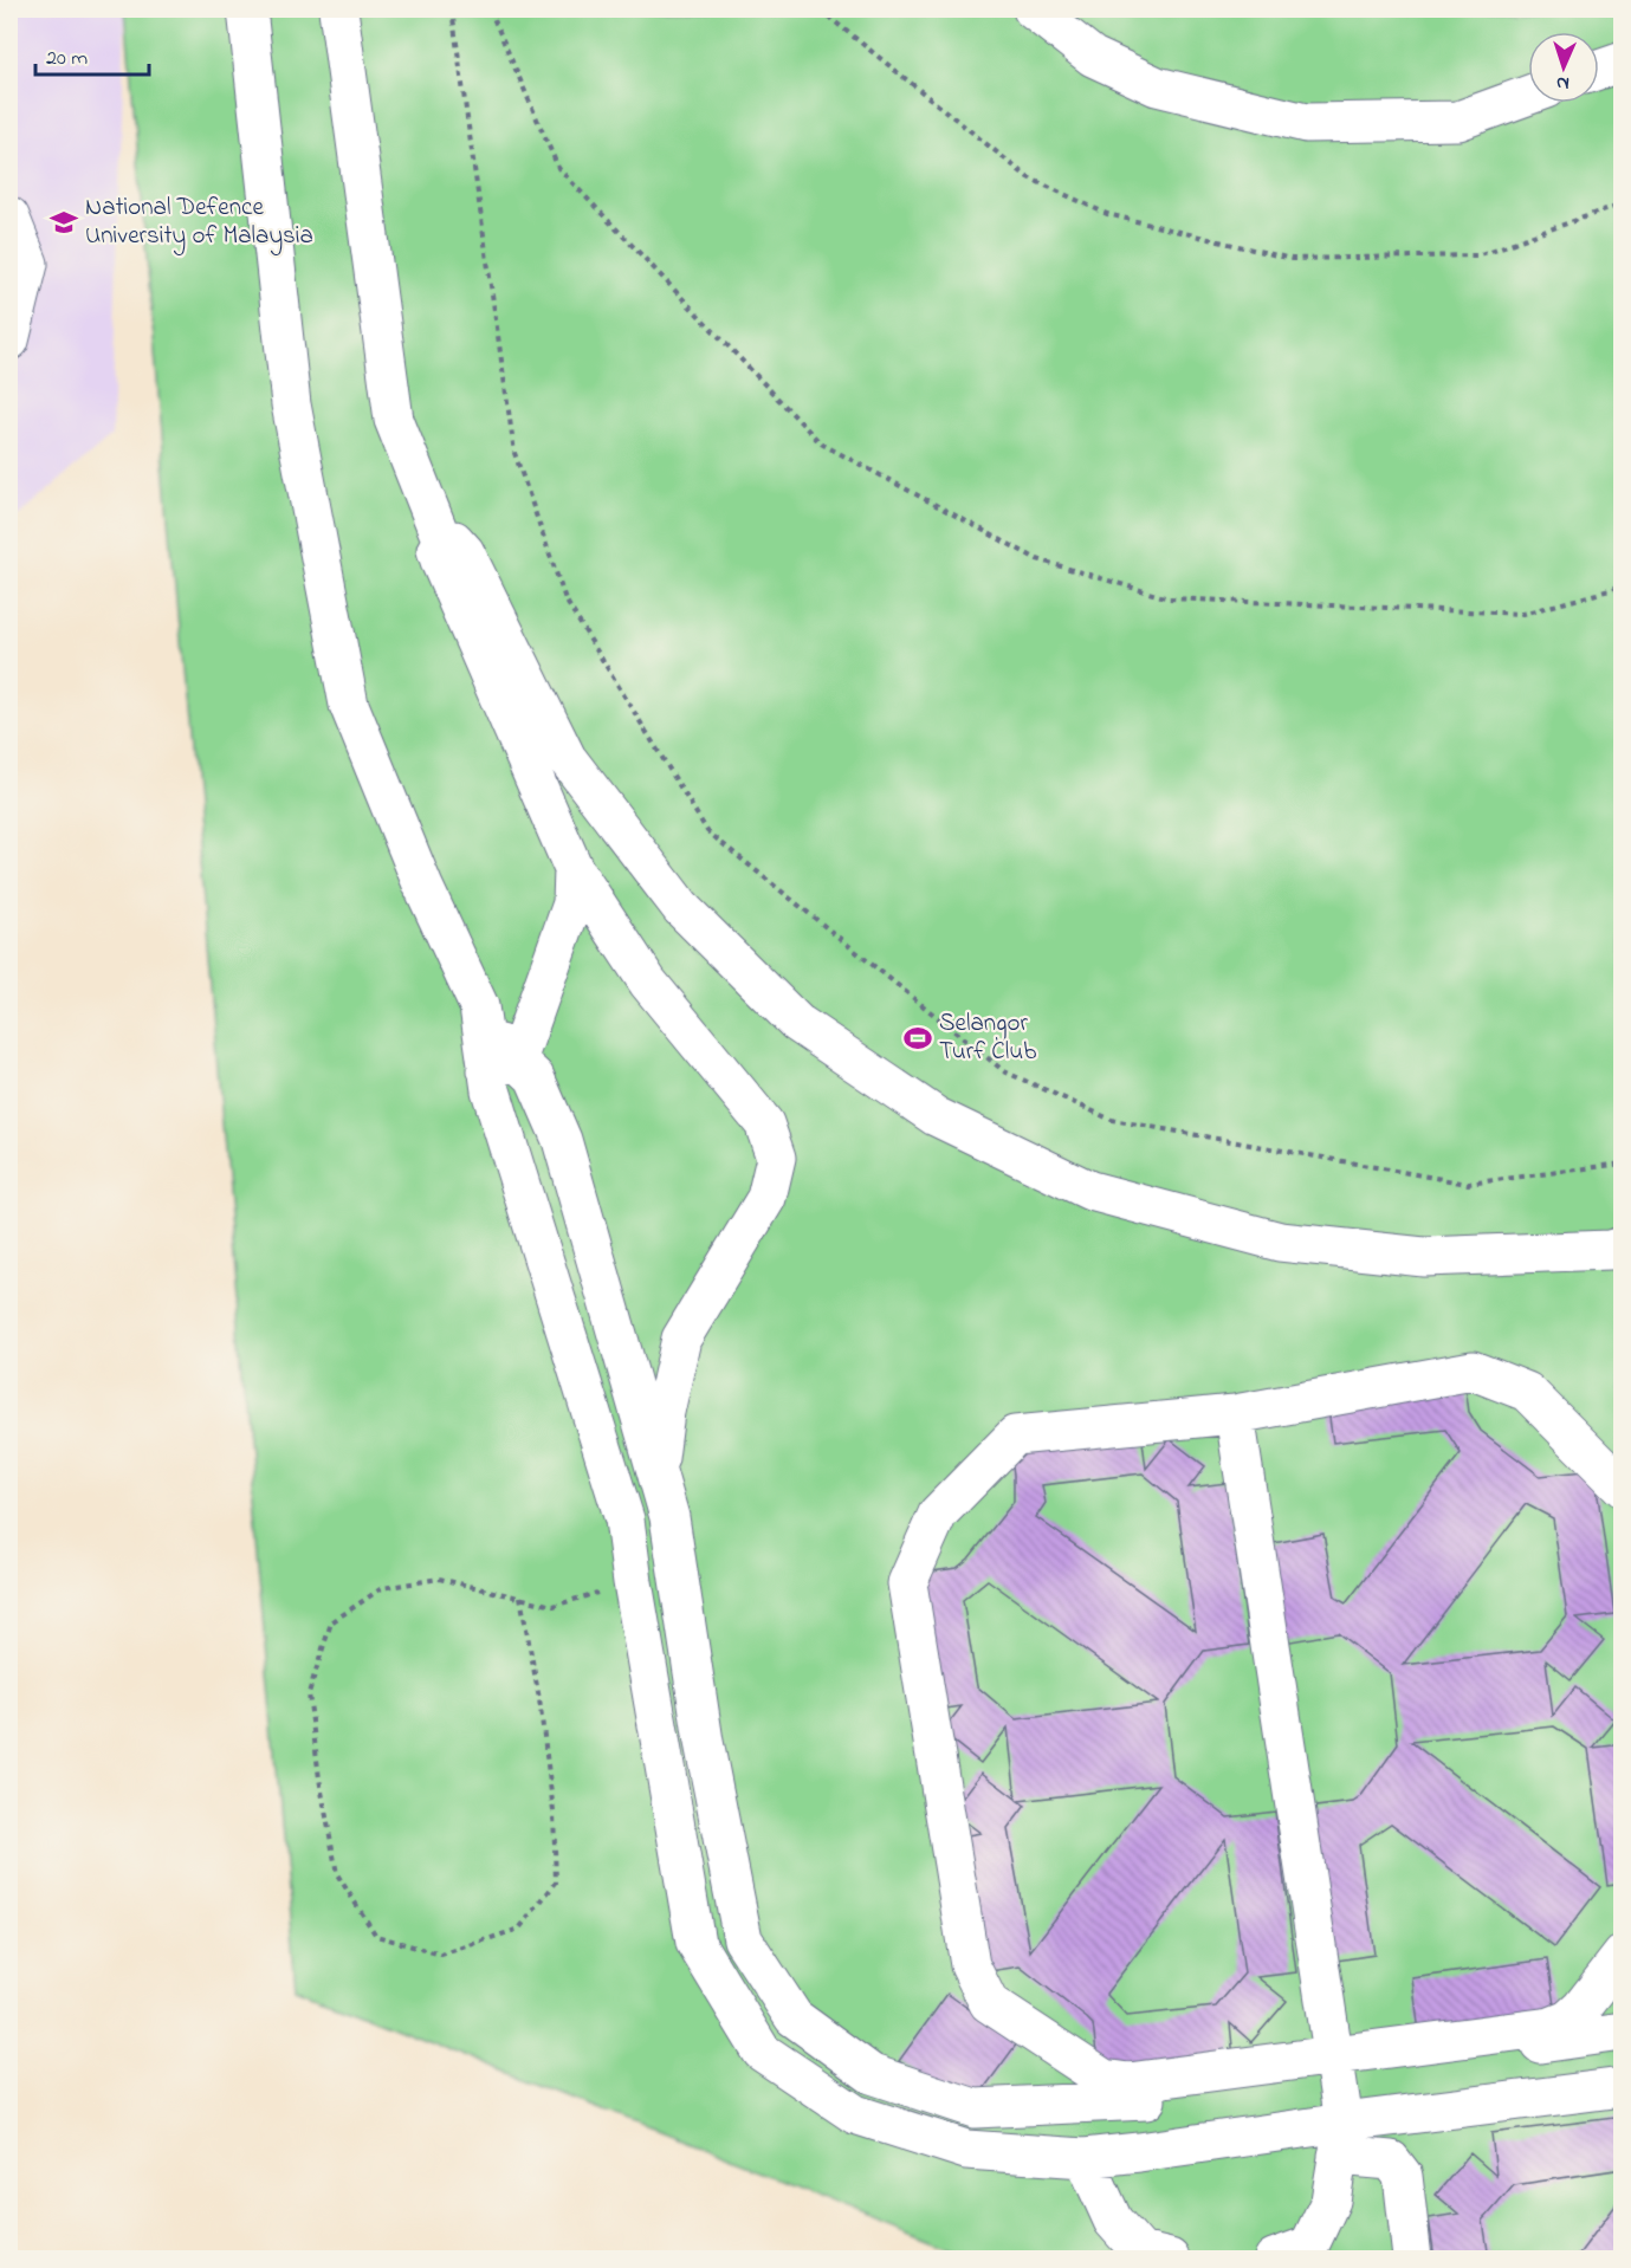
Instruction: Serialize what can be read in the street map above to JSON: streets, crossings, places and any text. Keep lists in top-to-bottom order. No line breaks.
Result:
{"places":{"school or university":["National Defence University of Malaysia"],"sports":["Selangor Turf Club"]},"scale_bar":"20 m","north":"bottom"}
